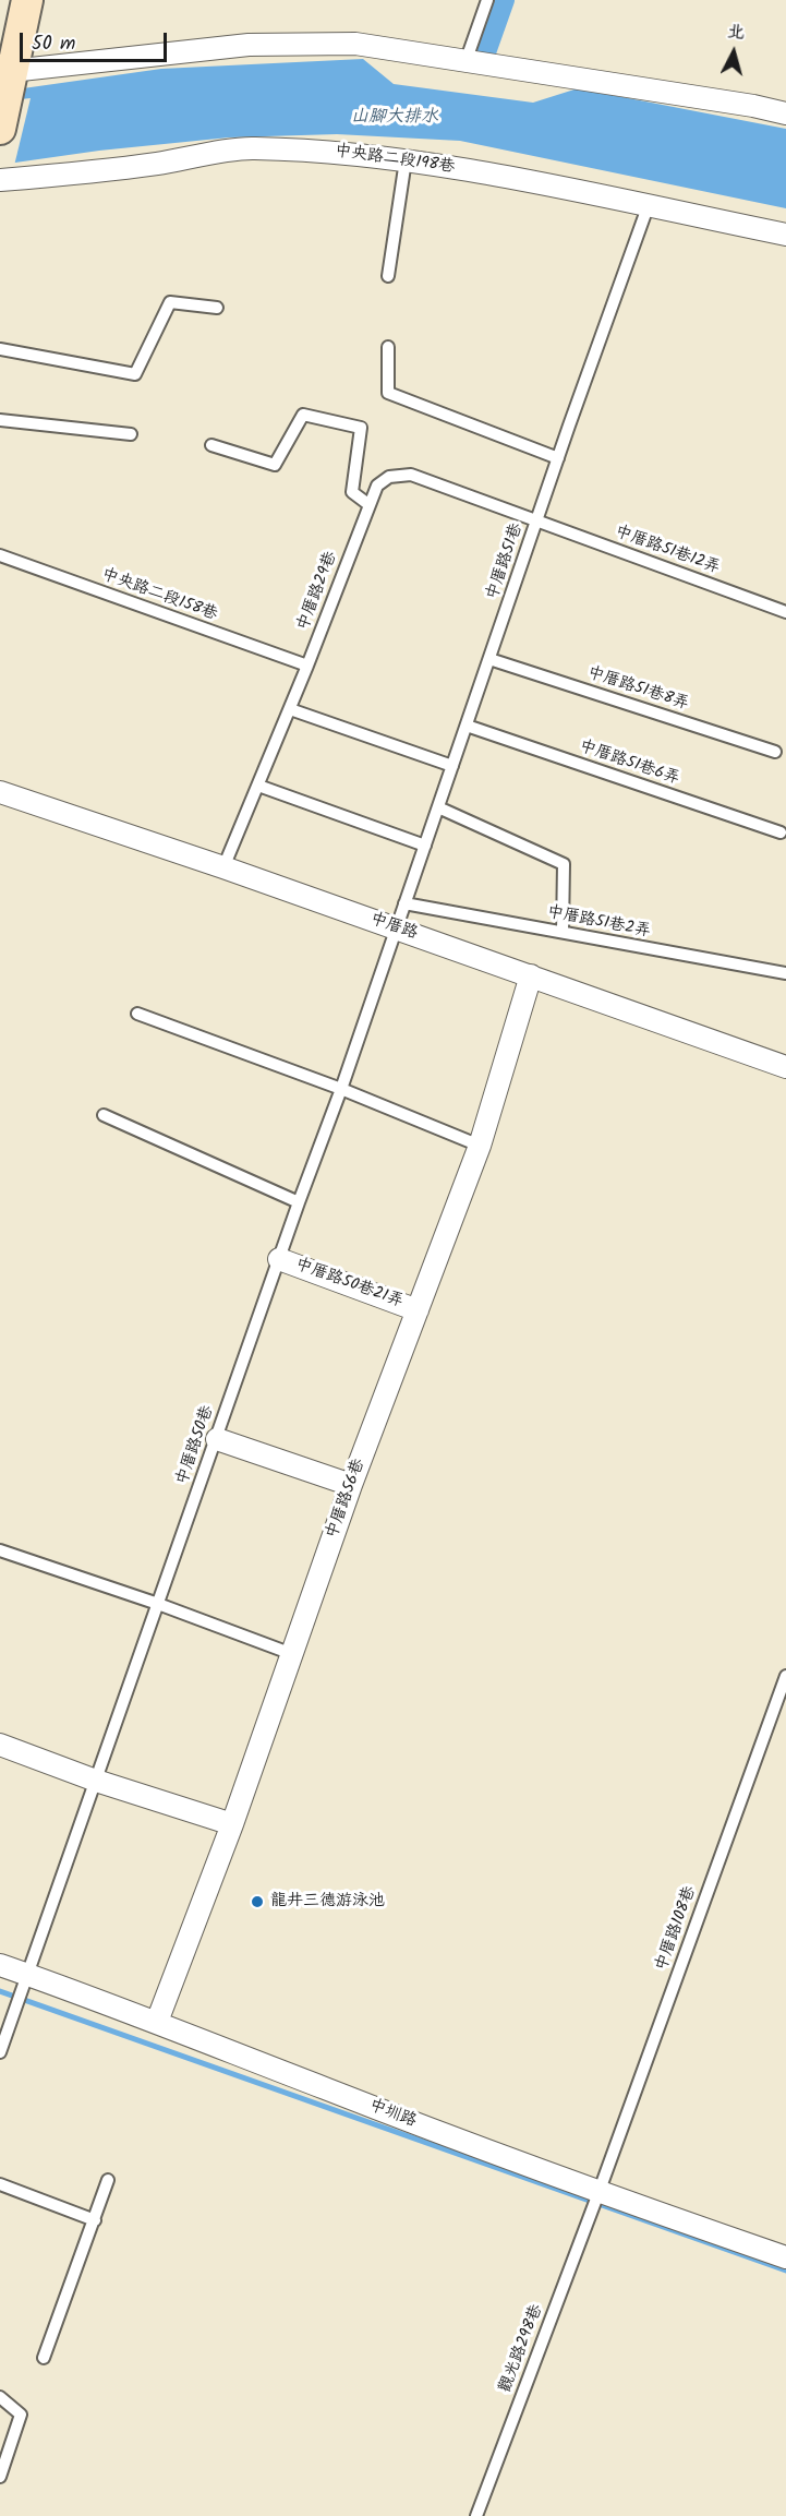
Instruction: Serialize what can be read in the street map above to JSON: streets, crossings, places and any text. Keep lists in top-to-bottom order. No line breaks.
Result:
{"streets":{"street":["中央路二段198巷","中厝路","中厝路50巷21弄","中厝路56巷","中圳路"],"lane":["中厝路51巷12弄","中厝路51巷","中厝路29巷","中央路二段158巷","中厝路51巷8弄","中厝路51巷6弄","中厝路51巷2弄","中厝路50巷","中厝路108巷","觀光路298巷"]},"crossings":[["中央路二段198巷","中厝路51巷"],["中厝路51巷12弄","中厝路51巷"],["中厝路51巷12弄","中厝路29巷"],["中厝路51巷","中厝路29巷"],["中厝路51巷","中厝路51巷8弄"],["中厝路51巷","中厝路51巷6弄"],["中厝路51巷","中厝路51巷2弄"],["中厝路51巷","中厝路"],["中厝路51巷","中厝路50巷"],["中厝路29巷","中央路二段158巷"],["中厝路29巷","中厝路"],["中厝路","中厝路50巷"],["中厝路","中厝路56巷"],["中厝路50巷21弄","中厝路50巷"],["中厝路50巷21弄","中厝路56巷"],["中厝路50巷","中圳路"],["中厝路56巷","中圳路"],["中厝路108巷","中圳路"],["中厝路108巷","觀光路298巷"],["中圳路","觀光路298巷"]],"water":["山腳大排水"],"places":["龍井三德游泳池"],"scale_bar":"50 m","north":"top"}
